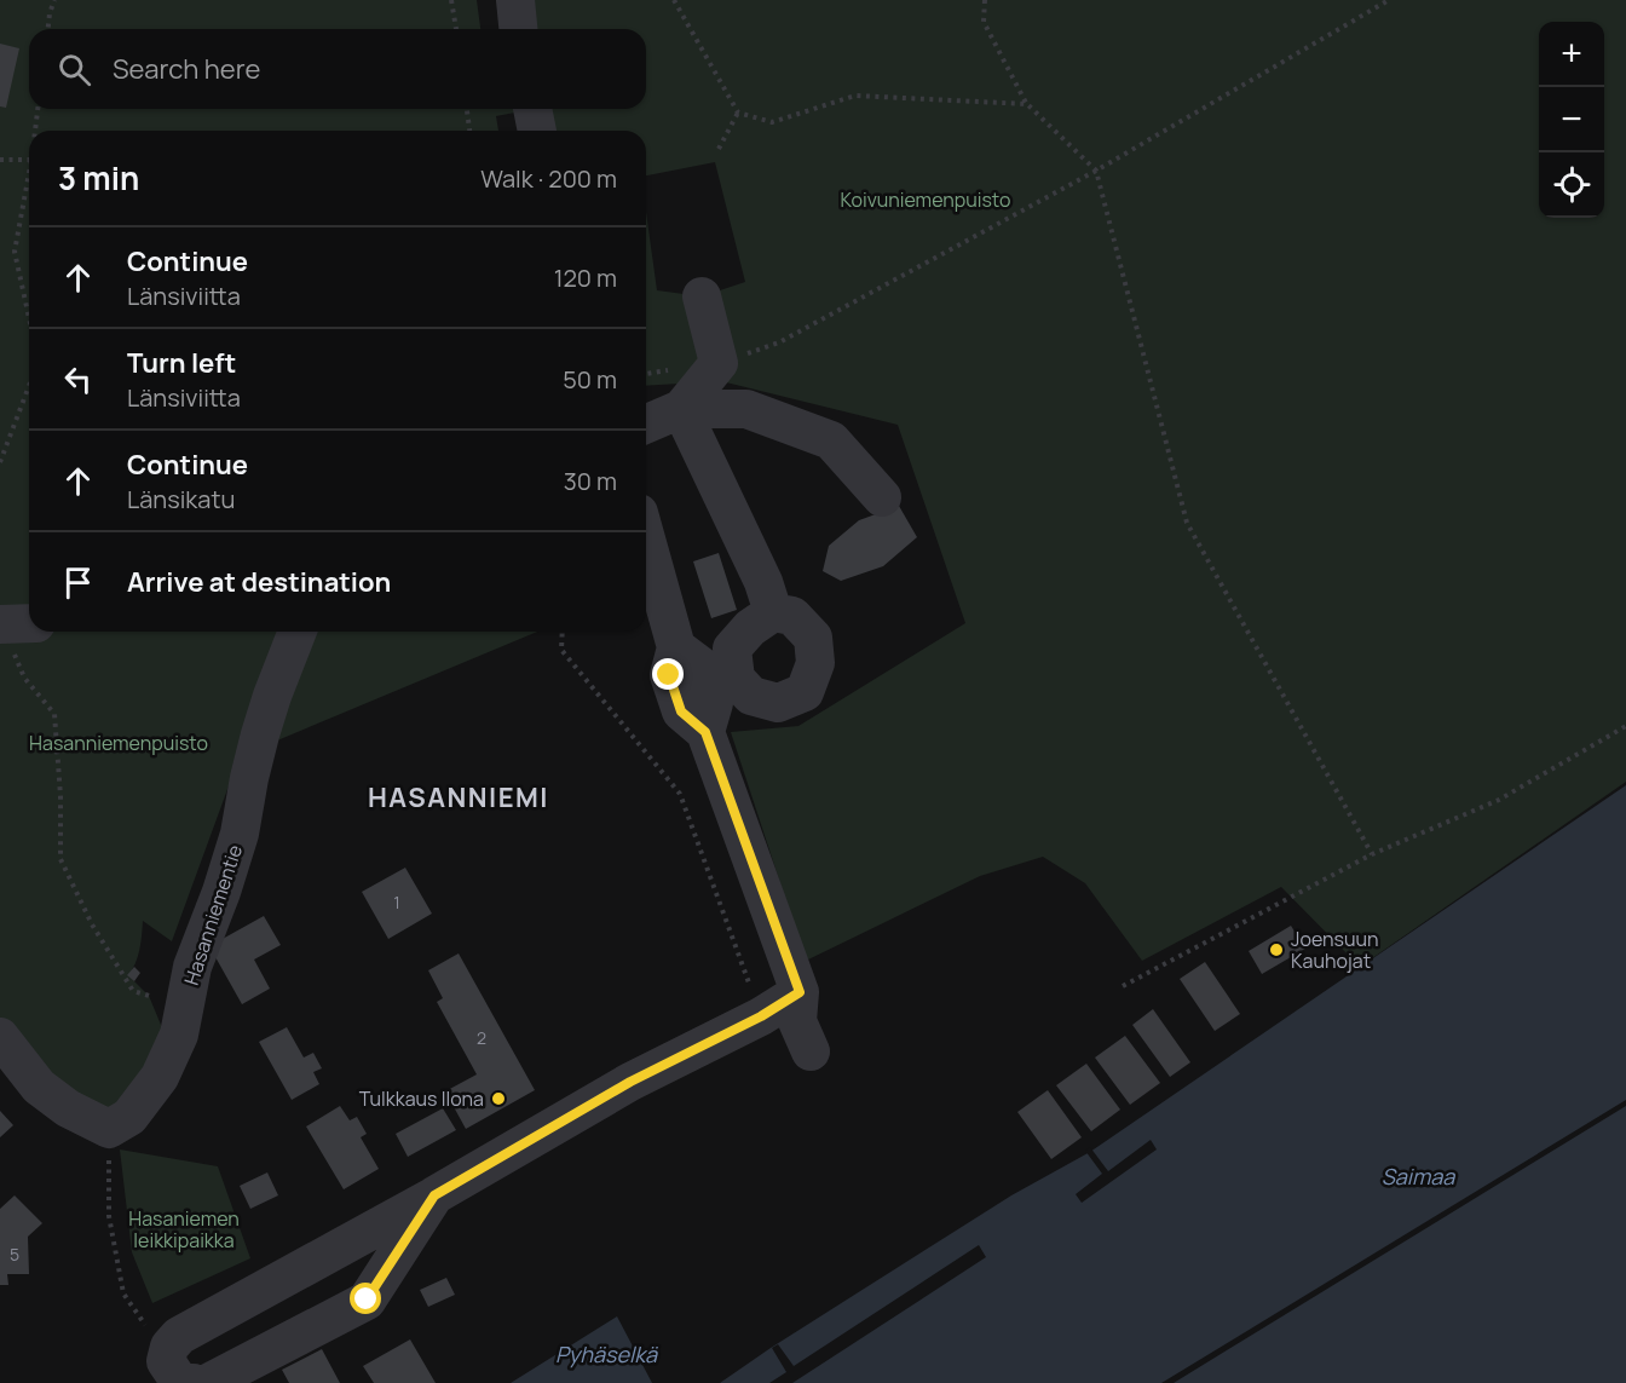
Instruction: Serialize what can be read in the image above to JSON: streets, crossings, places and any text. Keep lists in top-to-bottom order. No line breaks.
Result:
{"streets":{"street":["Hasanniementie"]},"districts":["HASANNIEMI"],"water":["Saimaa","Pyhäselkä"],"parks":["Koivuniemenpuisto","Hasanniemenpuisto","Hasaniemen leikkipaikka"],"places":["Joensuun Kauhojat","Tulkkaus Ilona"],"house_numbers":["1","2","5"],"page":{"map_buttons":["+","−"],"search":"Search here","heading":["3 min","Walk · 200 m"],"list":[["Continue","Länsiviitta","120 m"],["Turn left","Länsiviitta","50 m"],["Continue","Länsikatu","30 m"],"Arrive at destination"]}}
